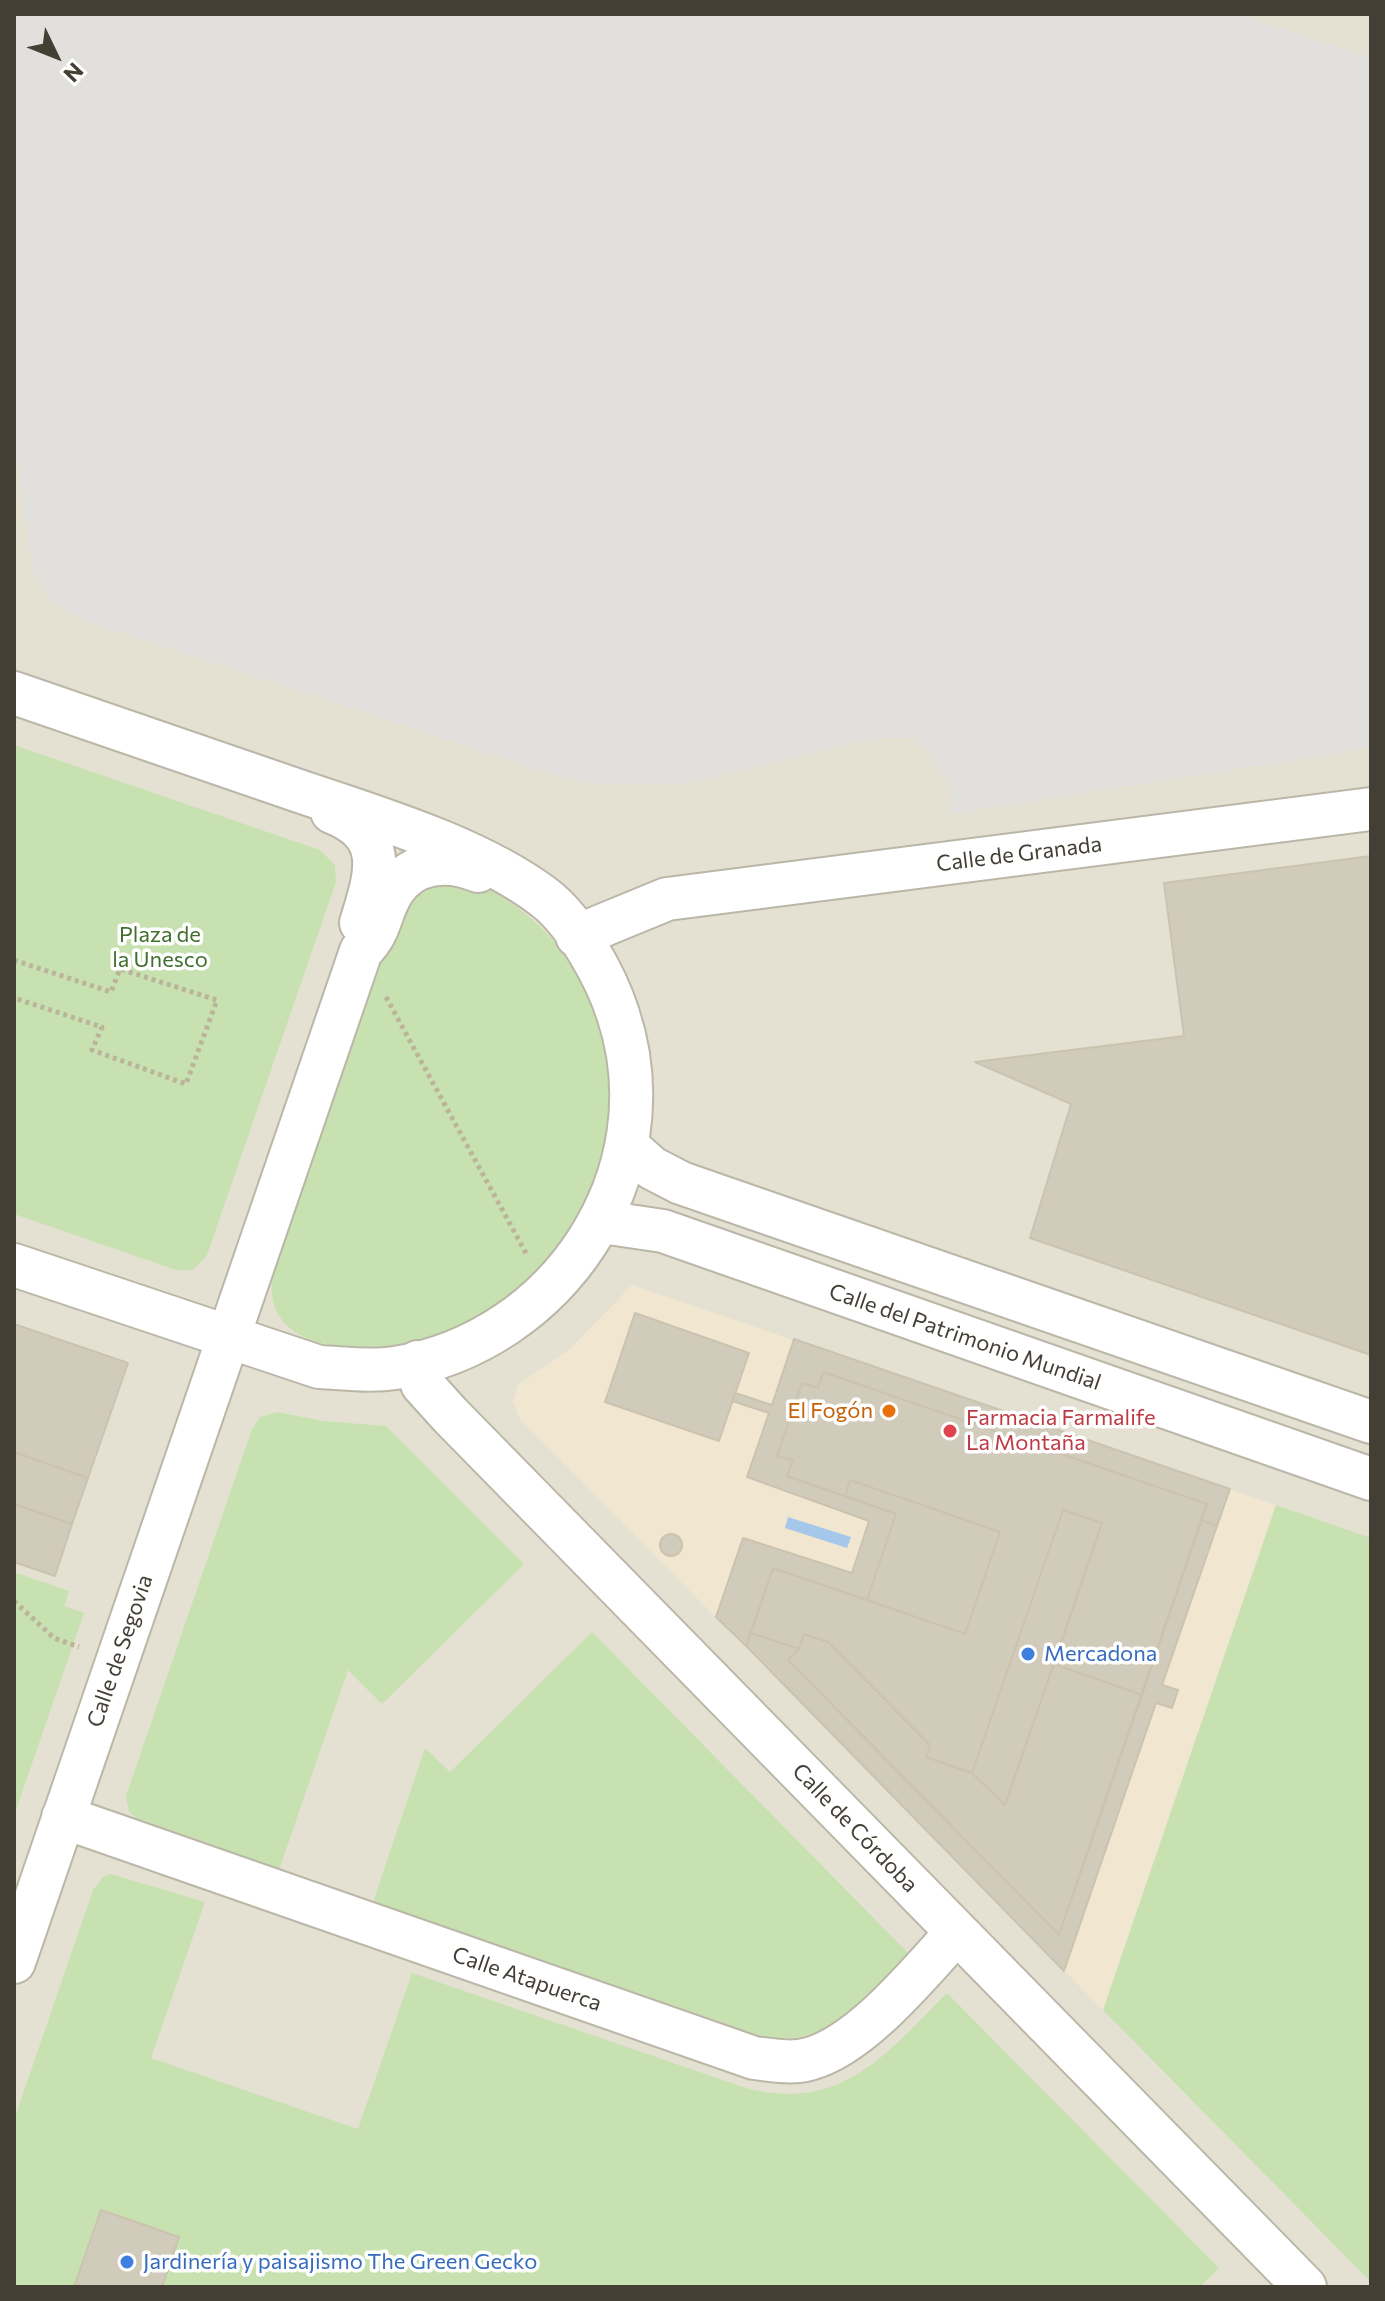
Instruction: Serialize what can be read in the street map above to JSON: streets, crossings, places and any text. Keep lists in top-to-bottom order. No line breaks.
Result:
{"streets":{"street":["Calle de Granada","Calle del Patrimonio Mundial","Calle de Segovia","Calle de Córdoba","Calle Atapuerca"]},"crossings":[["Calle de Segovia","Calle Atapuerca"],["Calle de Córdoba","Calle Atapuerca"]],"parks":["Plaza de la Unesco"],"places":["El Fogón","Farmacia Farmalife La Montaña","Mercadona","Jardinería y paisajismo The Green Gecko"],"north":"bottom right"}
